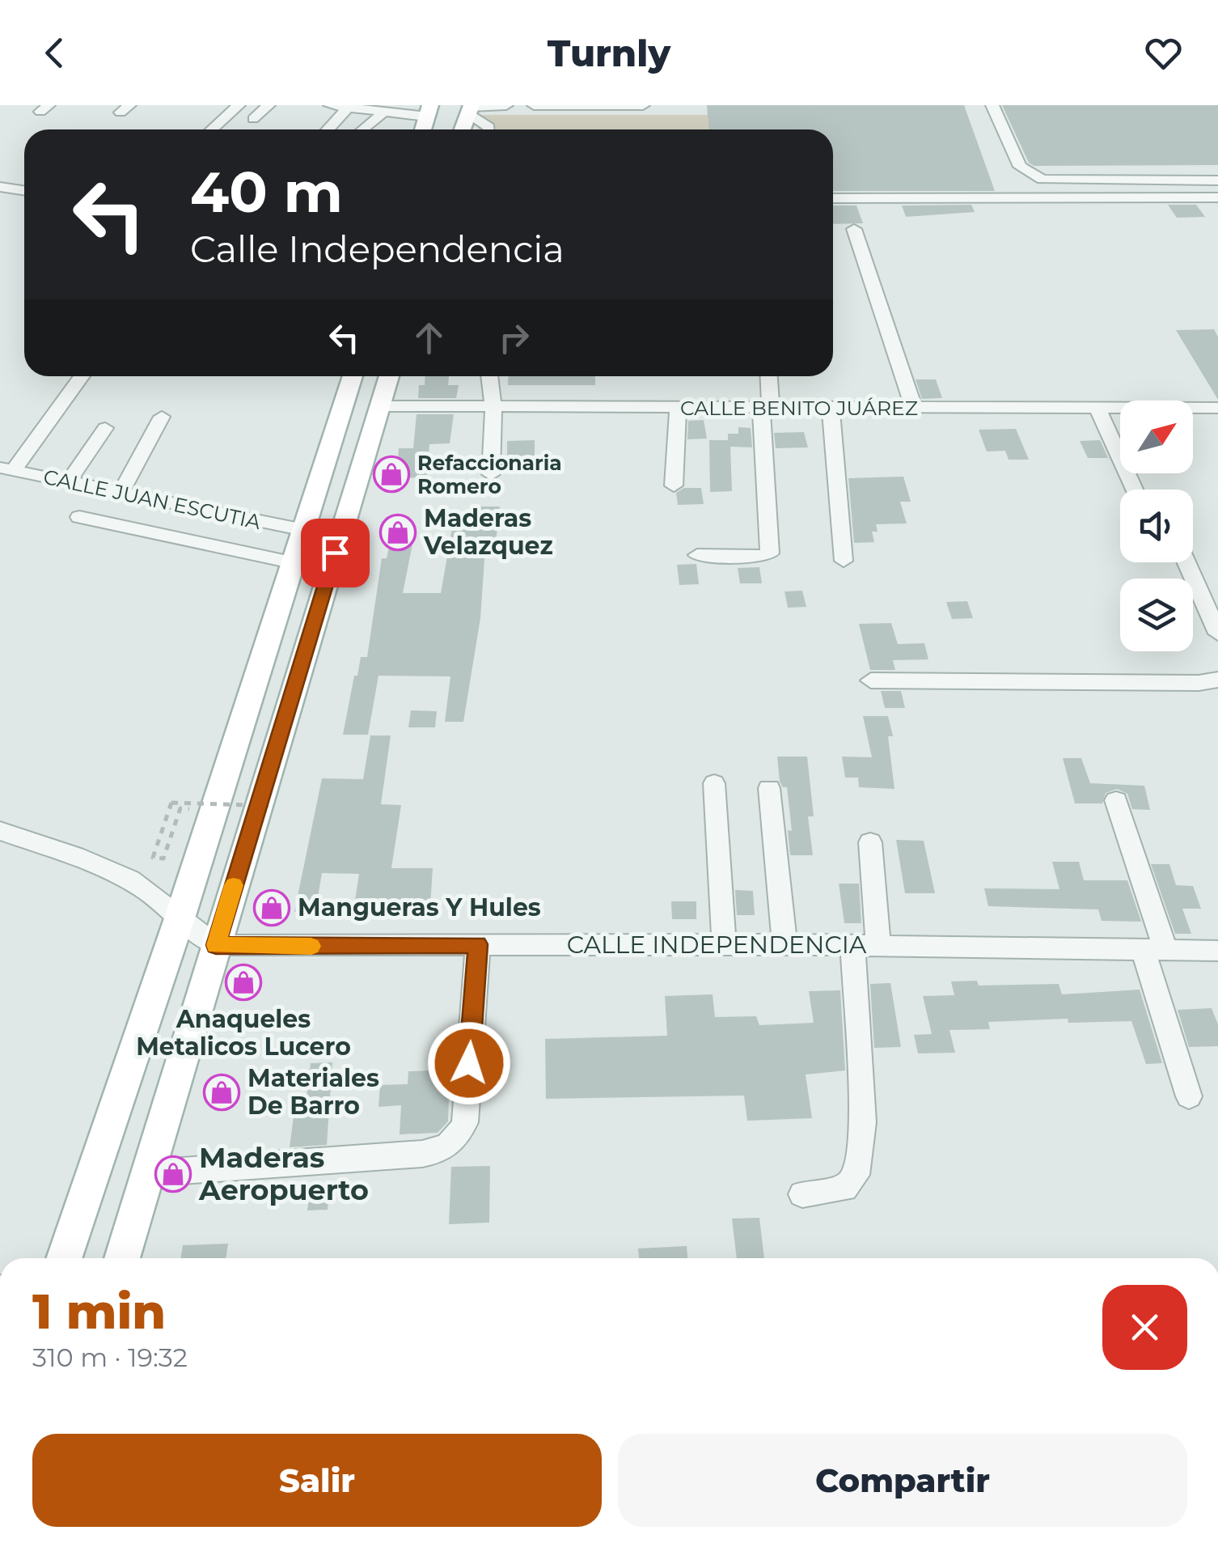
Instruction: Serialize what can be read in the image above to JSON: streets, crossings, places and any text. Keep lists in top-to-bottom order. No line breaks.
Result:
{"streets":{"street":["CALLE BENITO JUÁREZ","CALLE JUAN ESCUTIA","CALLE INDEPENDENCIA"]},"places":{"shop":["Refaccionaria Romero","Maderas Velazquez","Mangueras Y Hules","Anaqueles Metalicos Lucero","Materiales De Barro","Maderas Aeropuerto"]},"north":"top right","page":{"header":"Turnly","turn":["40 m","Calle Independencia"],"heading":["1 min","310 m · 19:32"],"buttons":["Salir","Compartir"]}}
